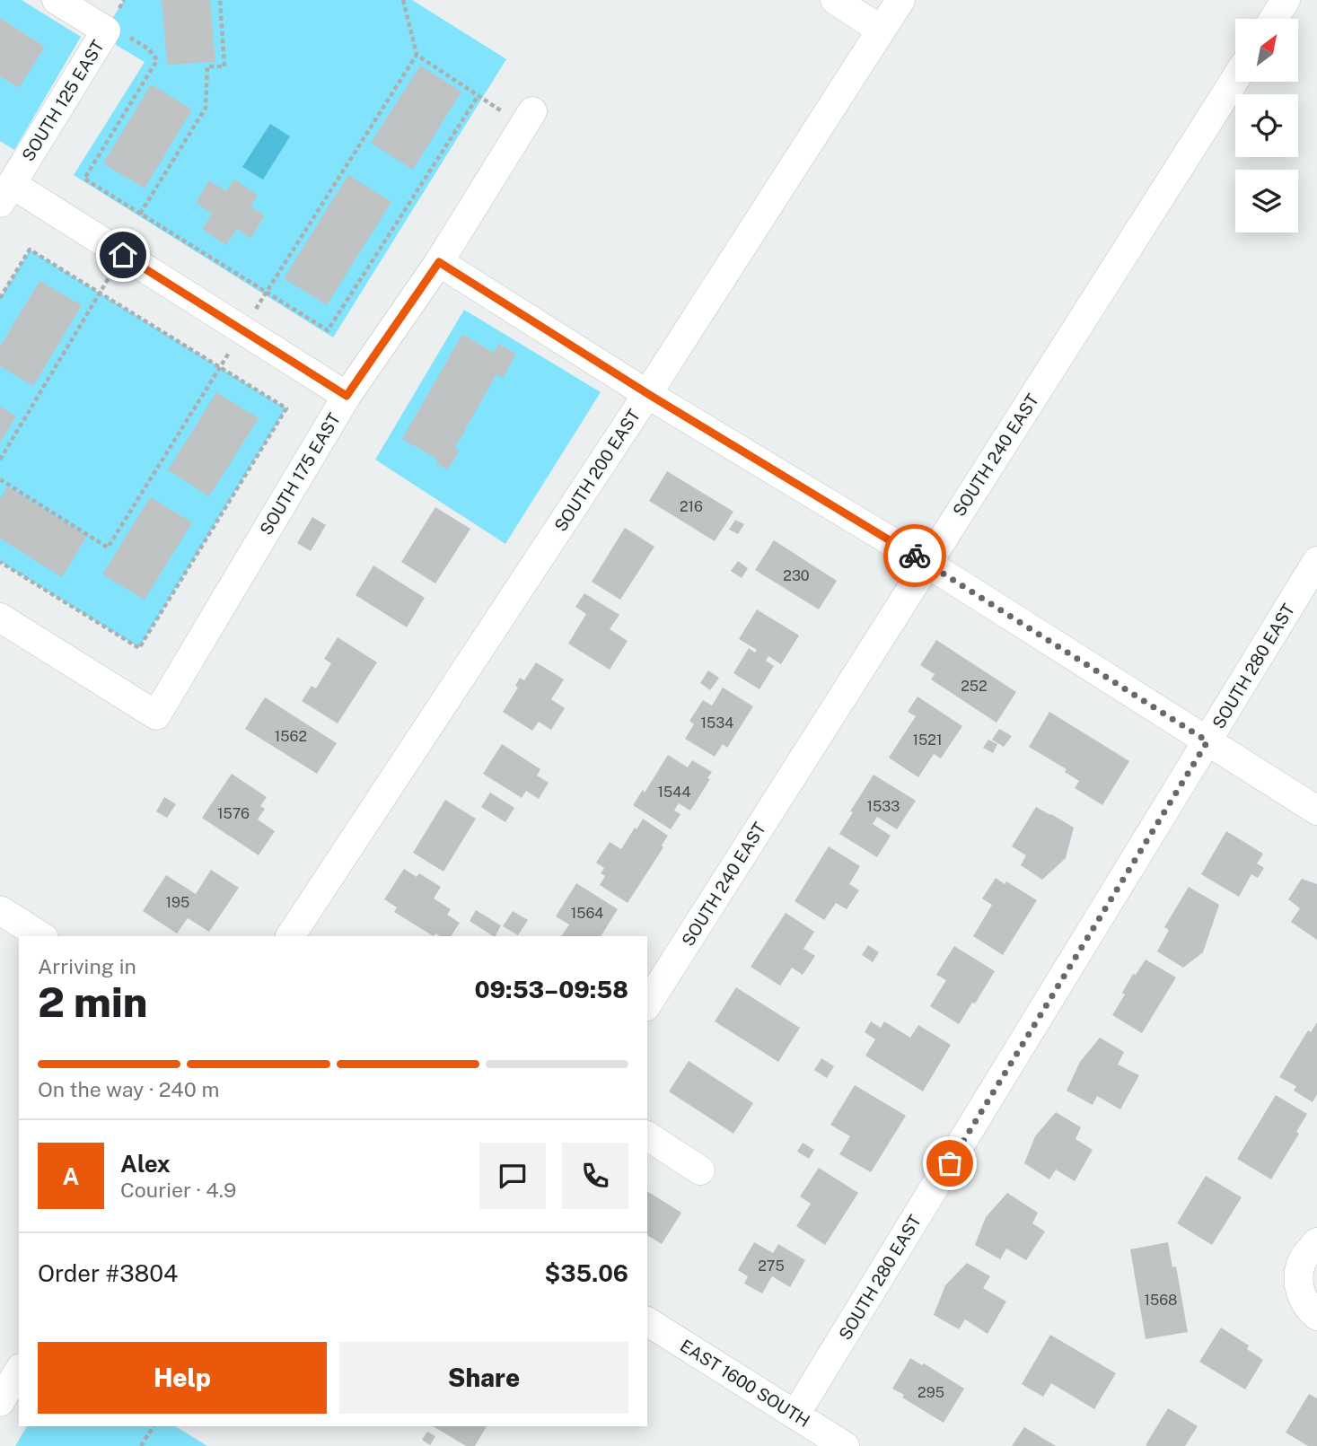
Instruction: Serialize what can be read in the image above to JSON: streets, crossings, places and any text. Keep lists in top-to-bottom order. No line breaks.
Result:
{"streets":{"street":["SOUTH 125 EAST","SOUTH 240 EAST","SOUTH 200 EAST","SOUTH 175 EAST","SOUTH 280 EAST","EAST 1600 SOUTH"]},"crossings":[["SOUTH 280 EAST","EAST 1600 SOUTH"]],"house_numbers":["216","230","252","1534","1562","1521","1544","1533","1576","195","1564","275","1568","295"],"north":"top right","page":{"heading":["2 min","Arriving in","09:53–09:58"],"panel":["Alex","Courier · 4.9","Order #3804","$35.06"],"bar":"On the way · 240 m","round":"A","buttons":["Help","Share"]}}
